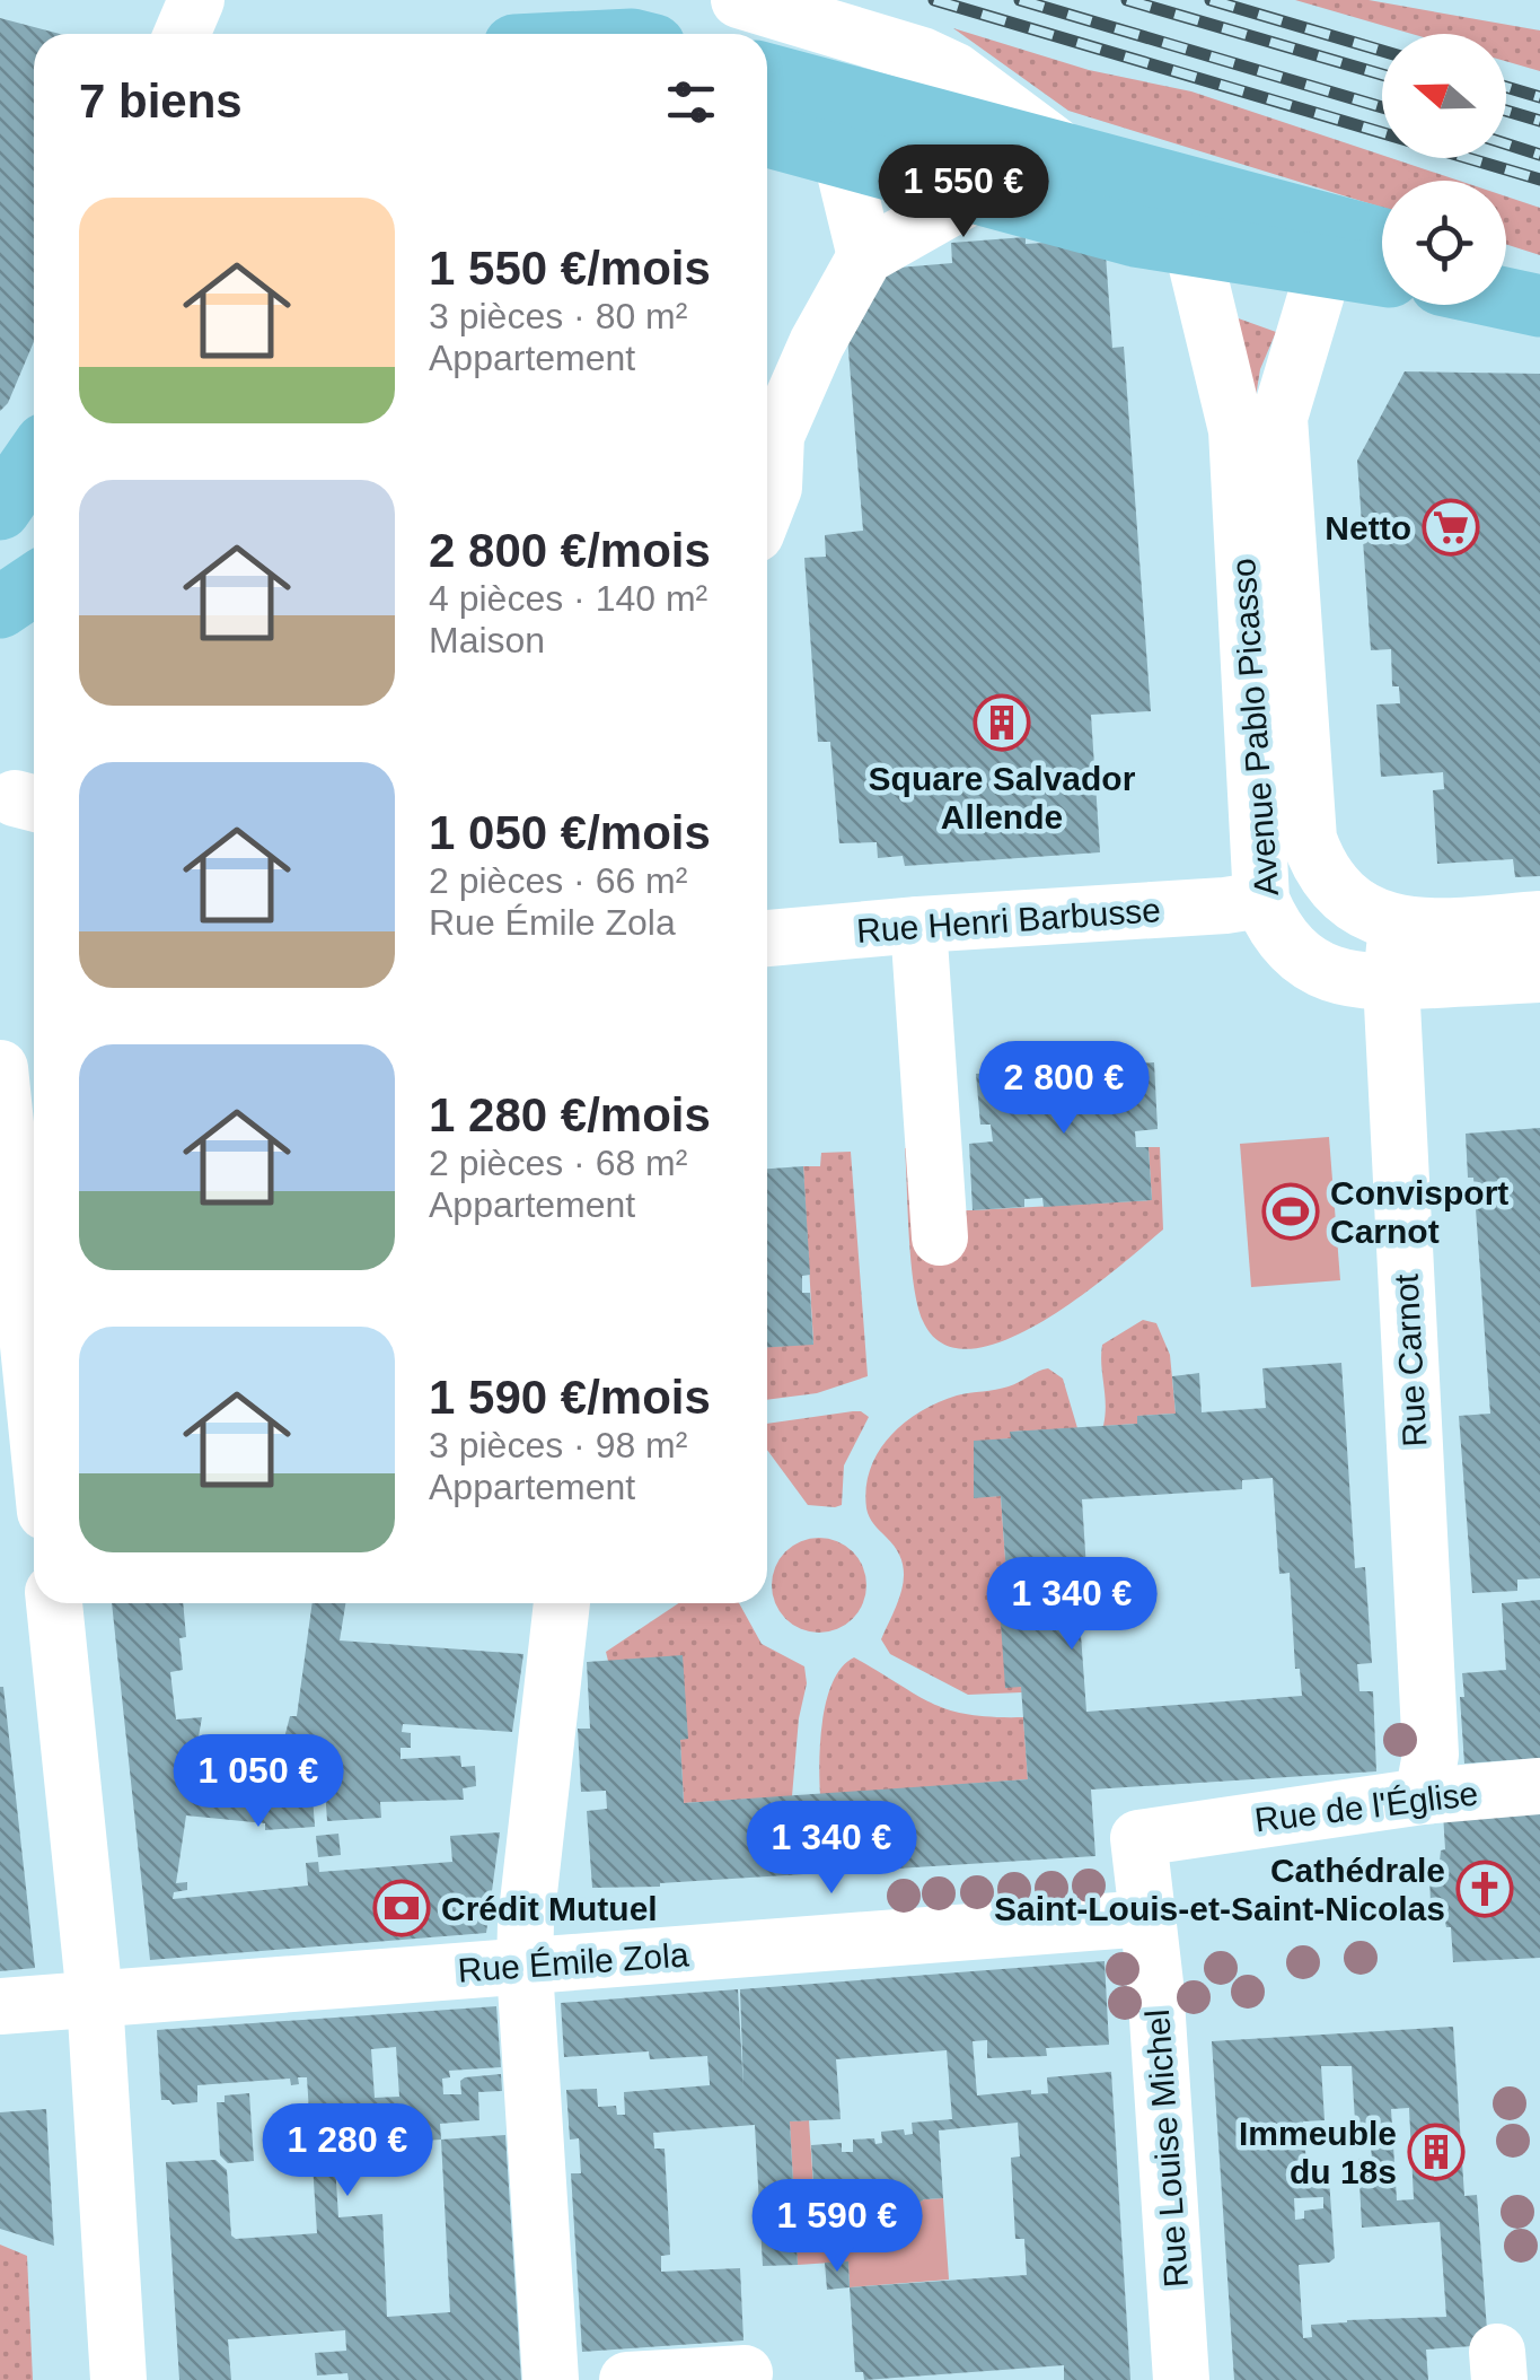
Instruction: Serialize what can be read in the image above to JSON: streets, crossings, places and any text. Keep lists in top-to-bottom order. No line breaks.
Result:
{"streets":{"street":["Avenue Pablo Picasso","Rue Henri Barbusse","Rue Carnot","Rue de l'Église","Rue Émile Zola","Rue Louise Michel"]},"crossings":[["Avenue Pablo Picasso","Rue Henri Barbusse"],["Avenue Pablo Picasso","Rue Carnot"],["Rue Carnot","Rue de l'Église"],["Rue de l'Église","Rue Émile Zola"],["Rue de l'Église","Rue Louise Michel"],["Rue Émile Zola","Rue Louise Michel"]],"places":{"supermarket":["Netto"],"building":["Square Salvador Allende","Immeuble du 18s"],"sports":["Convisport Carnot"],"church":["Cathédrale Saint-Louis-et-Saint-Nicolas"],"bank":["Crédit Mutuel"]},"north":"left","page":{"heading":"7 biens","price":["1 550 €","2 800 €","1 340 €","1 050 €","1 340 €","1 280 €","1 590 €"],"list":[{"name":"1 550 €/mois","note":"3 pièces · 80 m² · Appartement"},{"name":"2 800 €/mois","note":"4 pièces · 140 m² · Maison"},{"name":"1 050 €/mois","note":"2 pièces · 66 m² · Rue Émile Zola"},{"name":"1 280 €/mois","note":"2 pièces · 68 m² · Appartement"},{"name":"1 590 €/mois","note":"3 pièces · 98 m² · Appartement"}]}}
